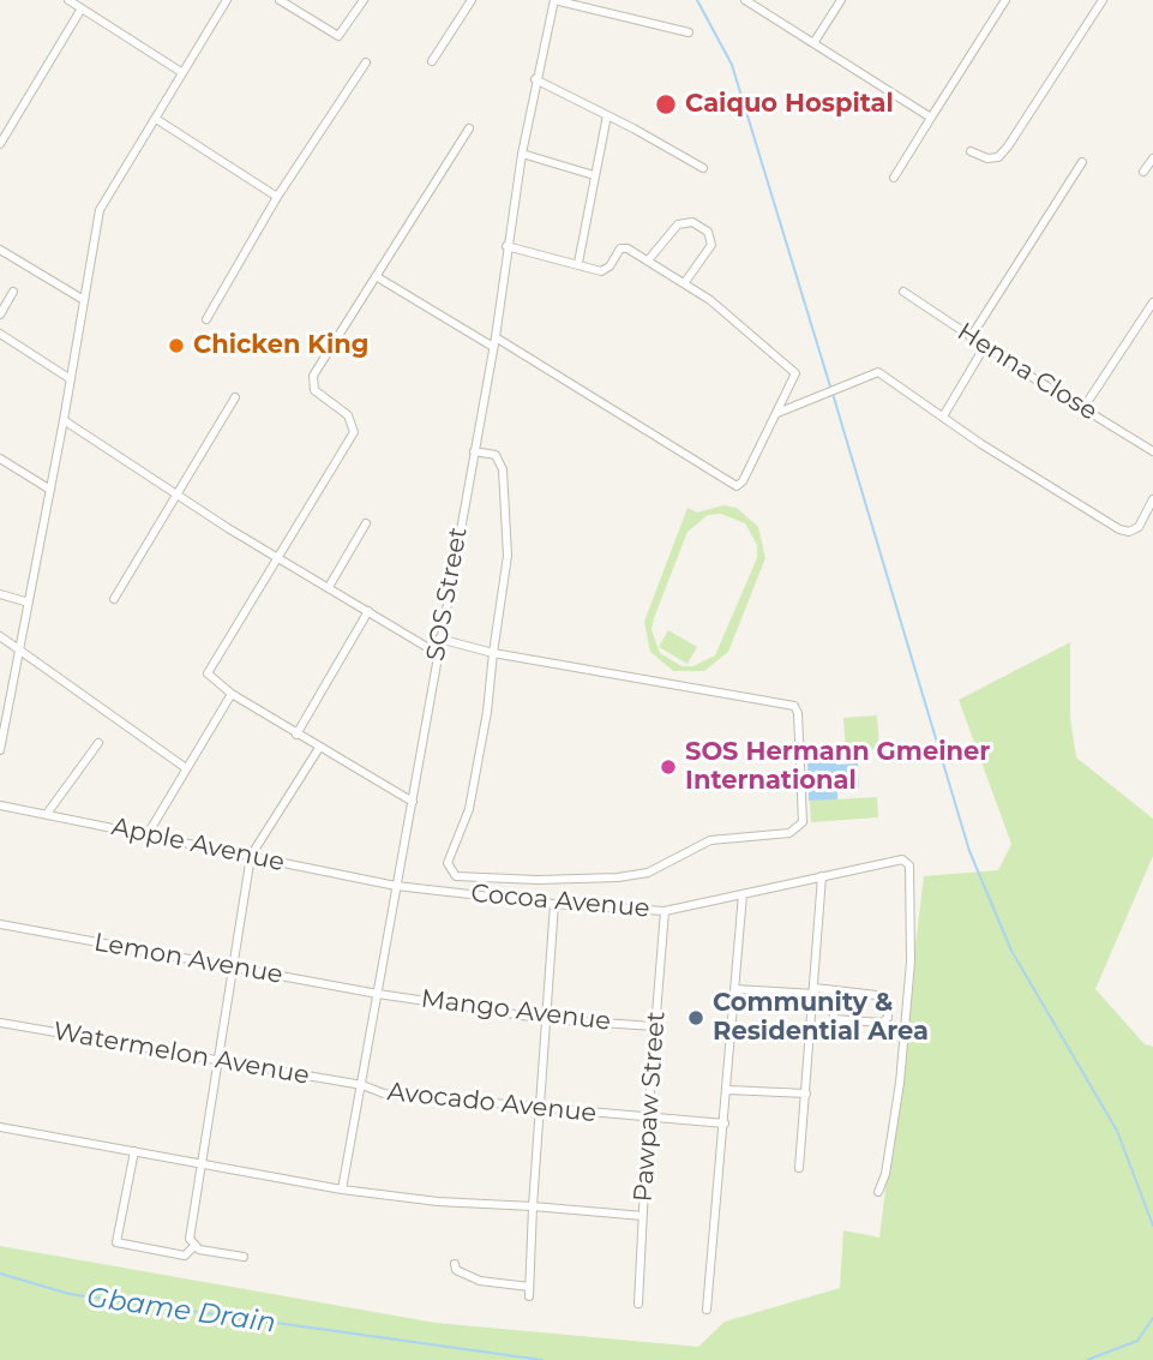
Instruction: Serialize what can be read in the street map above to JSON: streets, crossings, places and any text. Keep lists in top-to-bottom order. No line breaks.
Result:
{"streets":{"street":["Henna Close","SOS Street","Apple Avenue","Cocoa Avenue","Lemon Avenue","Mango Avenue","Watermelon Avenue","Avocado Avenue","Pawpaw Street"]},"crossings":[["SOS Street","Apple Avenue"],["SOS Street","Cocoa Avenue"],["SOS Street","Lemon Avenue"],["SOS Street","Mango Avenue"],["SOS Street","Watermelon Avenue"],["SOS Street","Avocado Avenue"],["Apple Avenue","Cocoa Avenue"],["Cocoa Avenue","Pawpaw Street"],["Lemon Avenue","Mango Avenue"],["Mango Avenue","Pawpaw Street"],["Watermelon Avenue","Avocado Avenue"],["Avocado Avenue","Pawpaw Street"]],"water":["Gbame Drain"],"places":["Caiquo Hospital","Chicken King","SOS Hermann Gmeiner International","Community & Residential Area"]}
